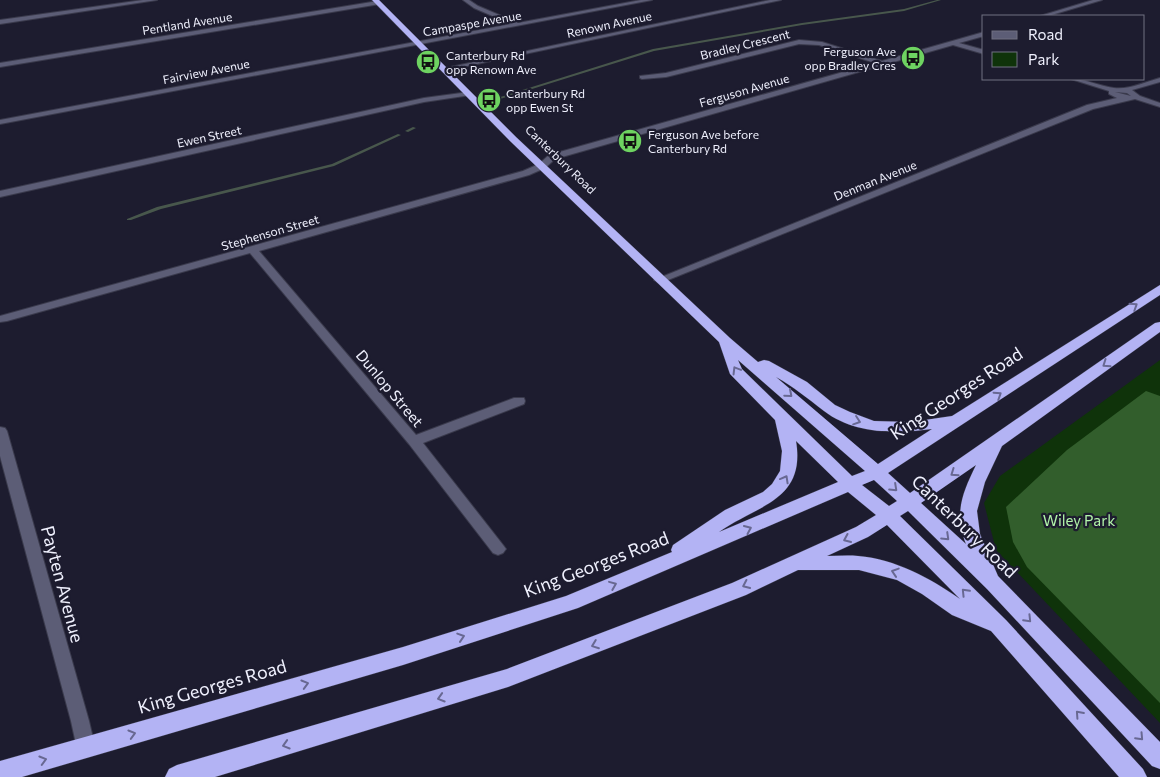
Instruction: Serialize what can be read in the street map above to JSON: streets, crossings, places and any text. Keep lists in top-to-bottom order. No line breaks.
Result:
{"streets":{"highway":["Canterbury Road","King Georges Road"],"street":["Pentland Avenue","Campaspe Avenue","Renown Avenue","Bradley Crescent","Fairview Avenue","Ferguson Avenue","Ewen Street","Denman Avenue","Stephenson Street","Dunlop Street","Payten Avenue"]},"crossings":[["Pentland Avenue","Canterbury Road"],["Campaspe Avenue","Fairview Avenue"],["Campaspe Avenue","Canterbury Road"],["Renown Avenue","Canterbury Road"],["Bradley Crescent","Ferguson Avenue"],["Fairview Avenue","Canterbury Road"],["Ferguson Avenue","Canterbury Road"],["Ferguson Avenue","Stephenson Street"],["Ewen Street","Canterbury Road"],["Canterbury Road","Denman Avenue"],["Canterbury Road","Stephenson Street"],["Canterbury Road","King Georges Road"],["Stephenson Street","Dunlop Street"],["King Georges Road","Payten Avenue"]],"parks":["Wiley Park"],"places":{"bus stop":["Ferguson Ave opp Bradley Cres","Canterbury Rd opp Renown Ave","Canterbury Rd opp Ewen St","Ferguson Ave before Canterbury Rd"]},"legend":["Road","Park"]}
